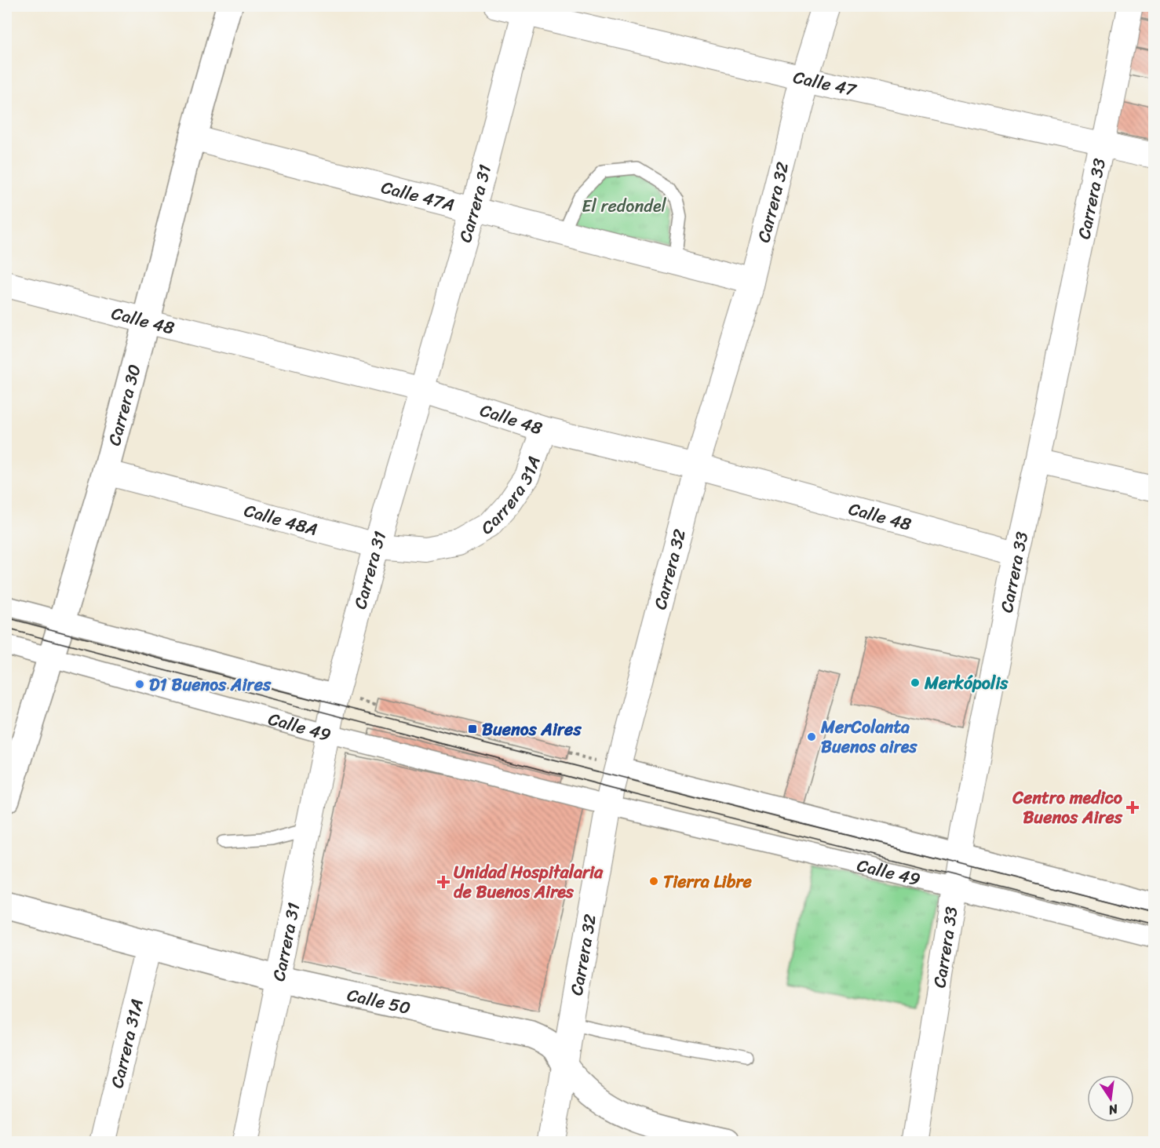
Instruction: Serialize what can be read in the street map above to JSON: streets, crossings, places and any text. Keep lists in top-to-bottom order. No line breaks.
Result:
{"streets":{"street":["Calle 47","Calle 47A","Carrera 33","Carrera 32","Carrera 31","Calle 48","Carrera 30","Carrera 31A","Calle 48A","Calle 49","Calle 50"]},"crossings":[["Calle 47","Carrera 33"],["Calle 47","Carrera 32"],["Calle 47","Carrera 31"],["Calle 47A","Carrera 32"],["Calle 47A","Carrera 31"],["Calle 47A","Carrera 30"],["Carrera 33","Calle 48"],["Carrera 33","Calle 49"],["Carrera 32","Calle 48"],["Carrera 32","Calle 50"],["Carrera 31","Calle 48"],["Carrera 31","Calle 48A"],["Carrera 31","Calle 49"],["Carrera 31","Calle 50"],["Calle 48","Carrera 30"],["Calle 48","Carrera 31A"],["Carrera 30","Calle 48A"],["Carrera 30","Calle 49"],["Carrera 31A","Calle 48A"],["Carrera 31A","Calle 50"]],"parks":["El redondel"],"places":{"other":["Merkópolis","D1 Buenos Aires","MerColanta Buenos aires","Tierra Libre"],"transit":["Buenos Aires"],"health":["Centro medico Buenos Aires","Unidad Hospitalaria de Buenos Aires"]},"north":"bottom"}
